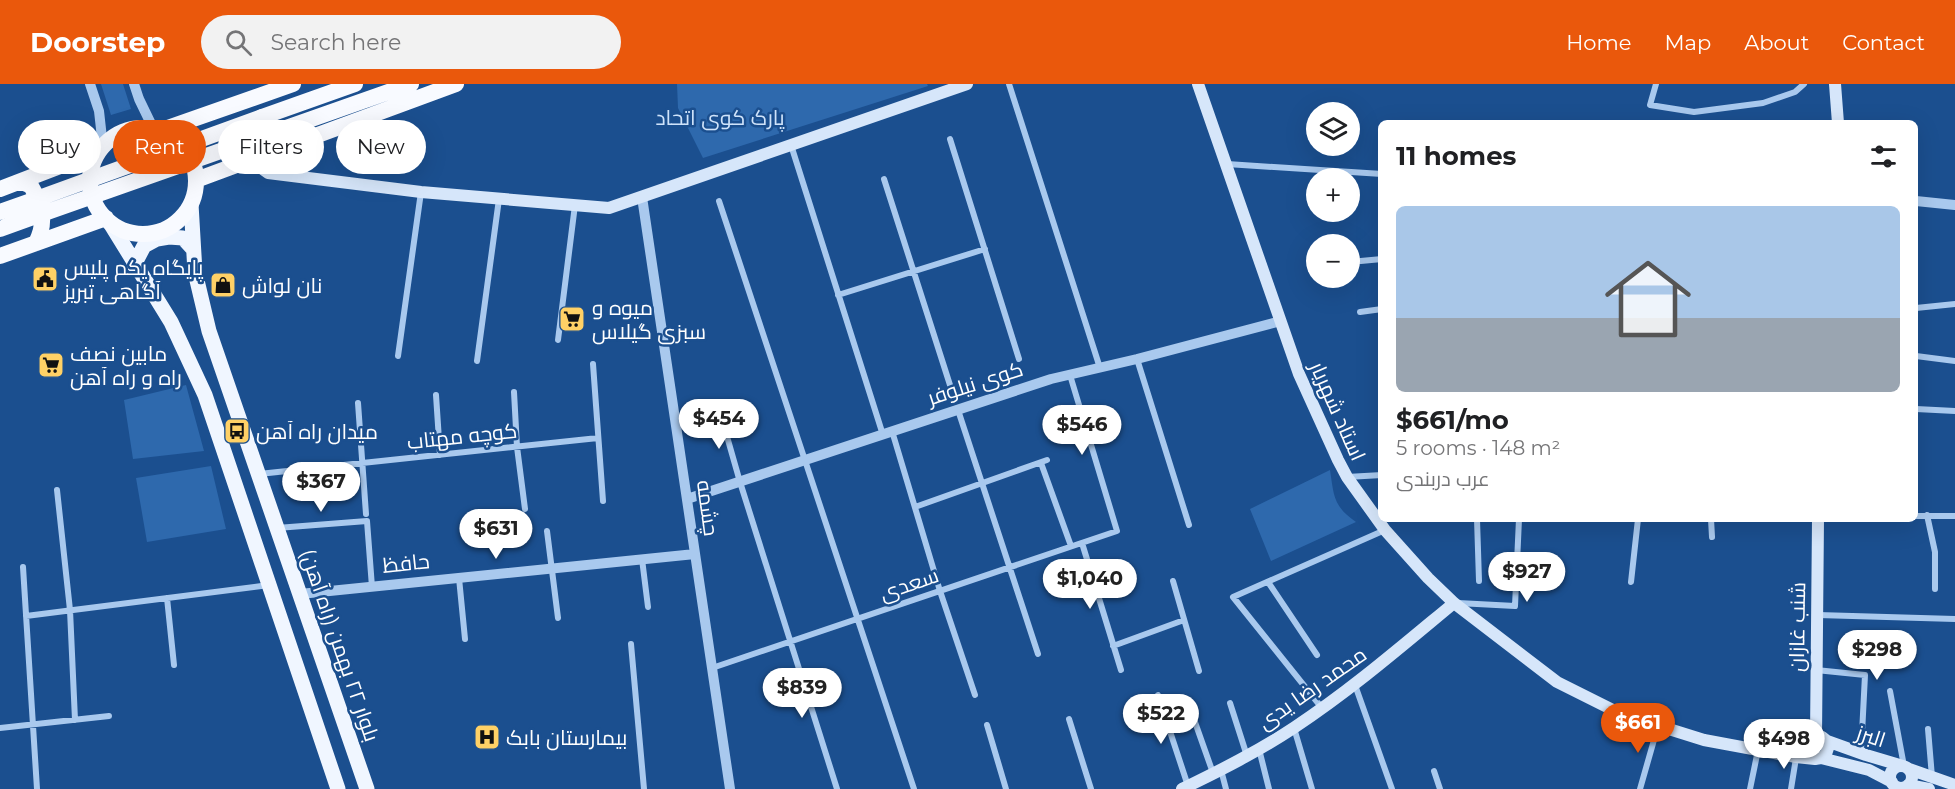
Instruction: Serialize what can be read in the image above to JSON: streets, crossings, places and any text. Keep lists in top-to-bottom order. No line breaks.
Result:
{"streets":{"main road":["استاد شهریار","شنب غازان","بلوار ۲۲ بهمن (راه آهن)","محمد رضا یدی","البرز"],"street":["کوی نیلوفر","کوچه مهتاب","چشمه","حافظ","سعدی"]},"crossings":[["کوی نیلوفر","استاد شهریار"],["کوی نیلوفر","چشمه"],["کوی نیلوفر","سعدی"],["استاد شهریار","شنب غازان"],["استاد شهریار","محمد رضا یدی"],["استاد شهریار","البرز"],["کوچه مهتاب","بلوار ۲۲ بهمن (راه آهن)"],["چشمه","حافظ"],["چشمه","سعدی"],["حافظ","بلوار ۲۲ بهمن (راه آهن)"],["شنب غازان","البرز"]],"parks":["پارک کوی اتحاد"],"places":{"public building":["پایگاه یکم پلیس آگاهی تبریز"],"shop":["نان لواش"],"supermarket":["میوه و سبزی گیلاس","مابین نصف راه و راه آهن"],"bus stop":["میدان راه آهن"],"hospital":["بیمارستان بابک"]},"page":{"header":"Doorstep","search":"Search here","nav":["Home","Map","About","Contact"],"map_buttons":["+","−"],"chip":["Buy","Rent","Filters","New"],"heading":"11 homes","list":[{"name":"$661/mo","note":"5 rooms · 148 m² · عرب دربندی"}],"price":["$454","$546","$367","$631","$927","$1,040","$298","$839","$522","$661","$498"]}}
